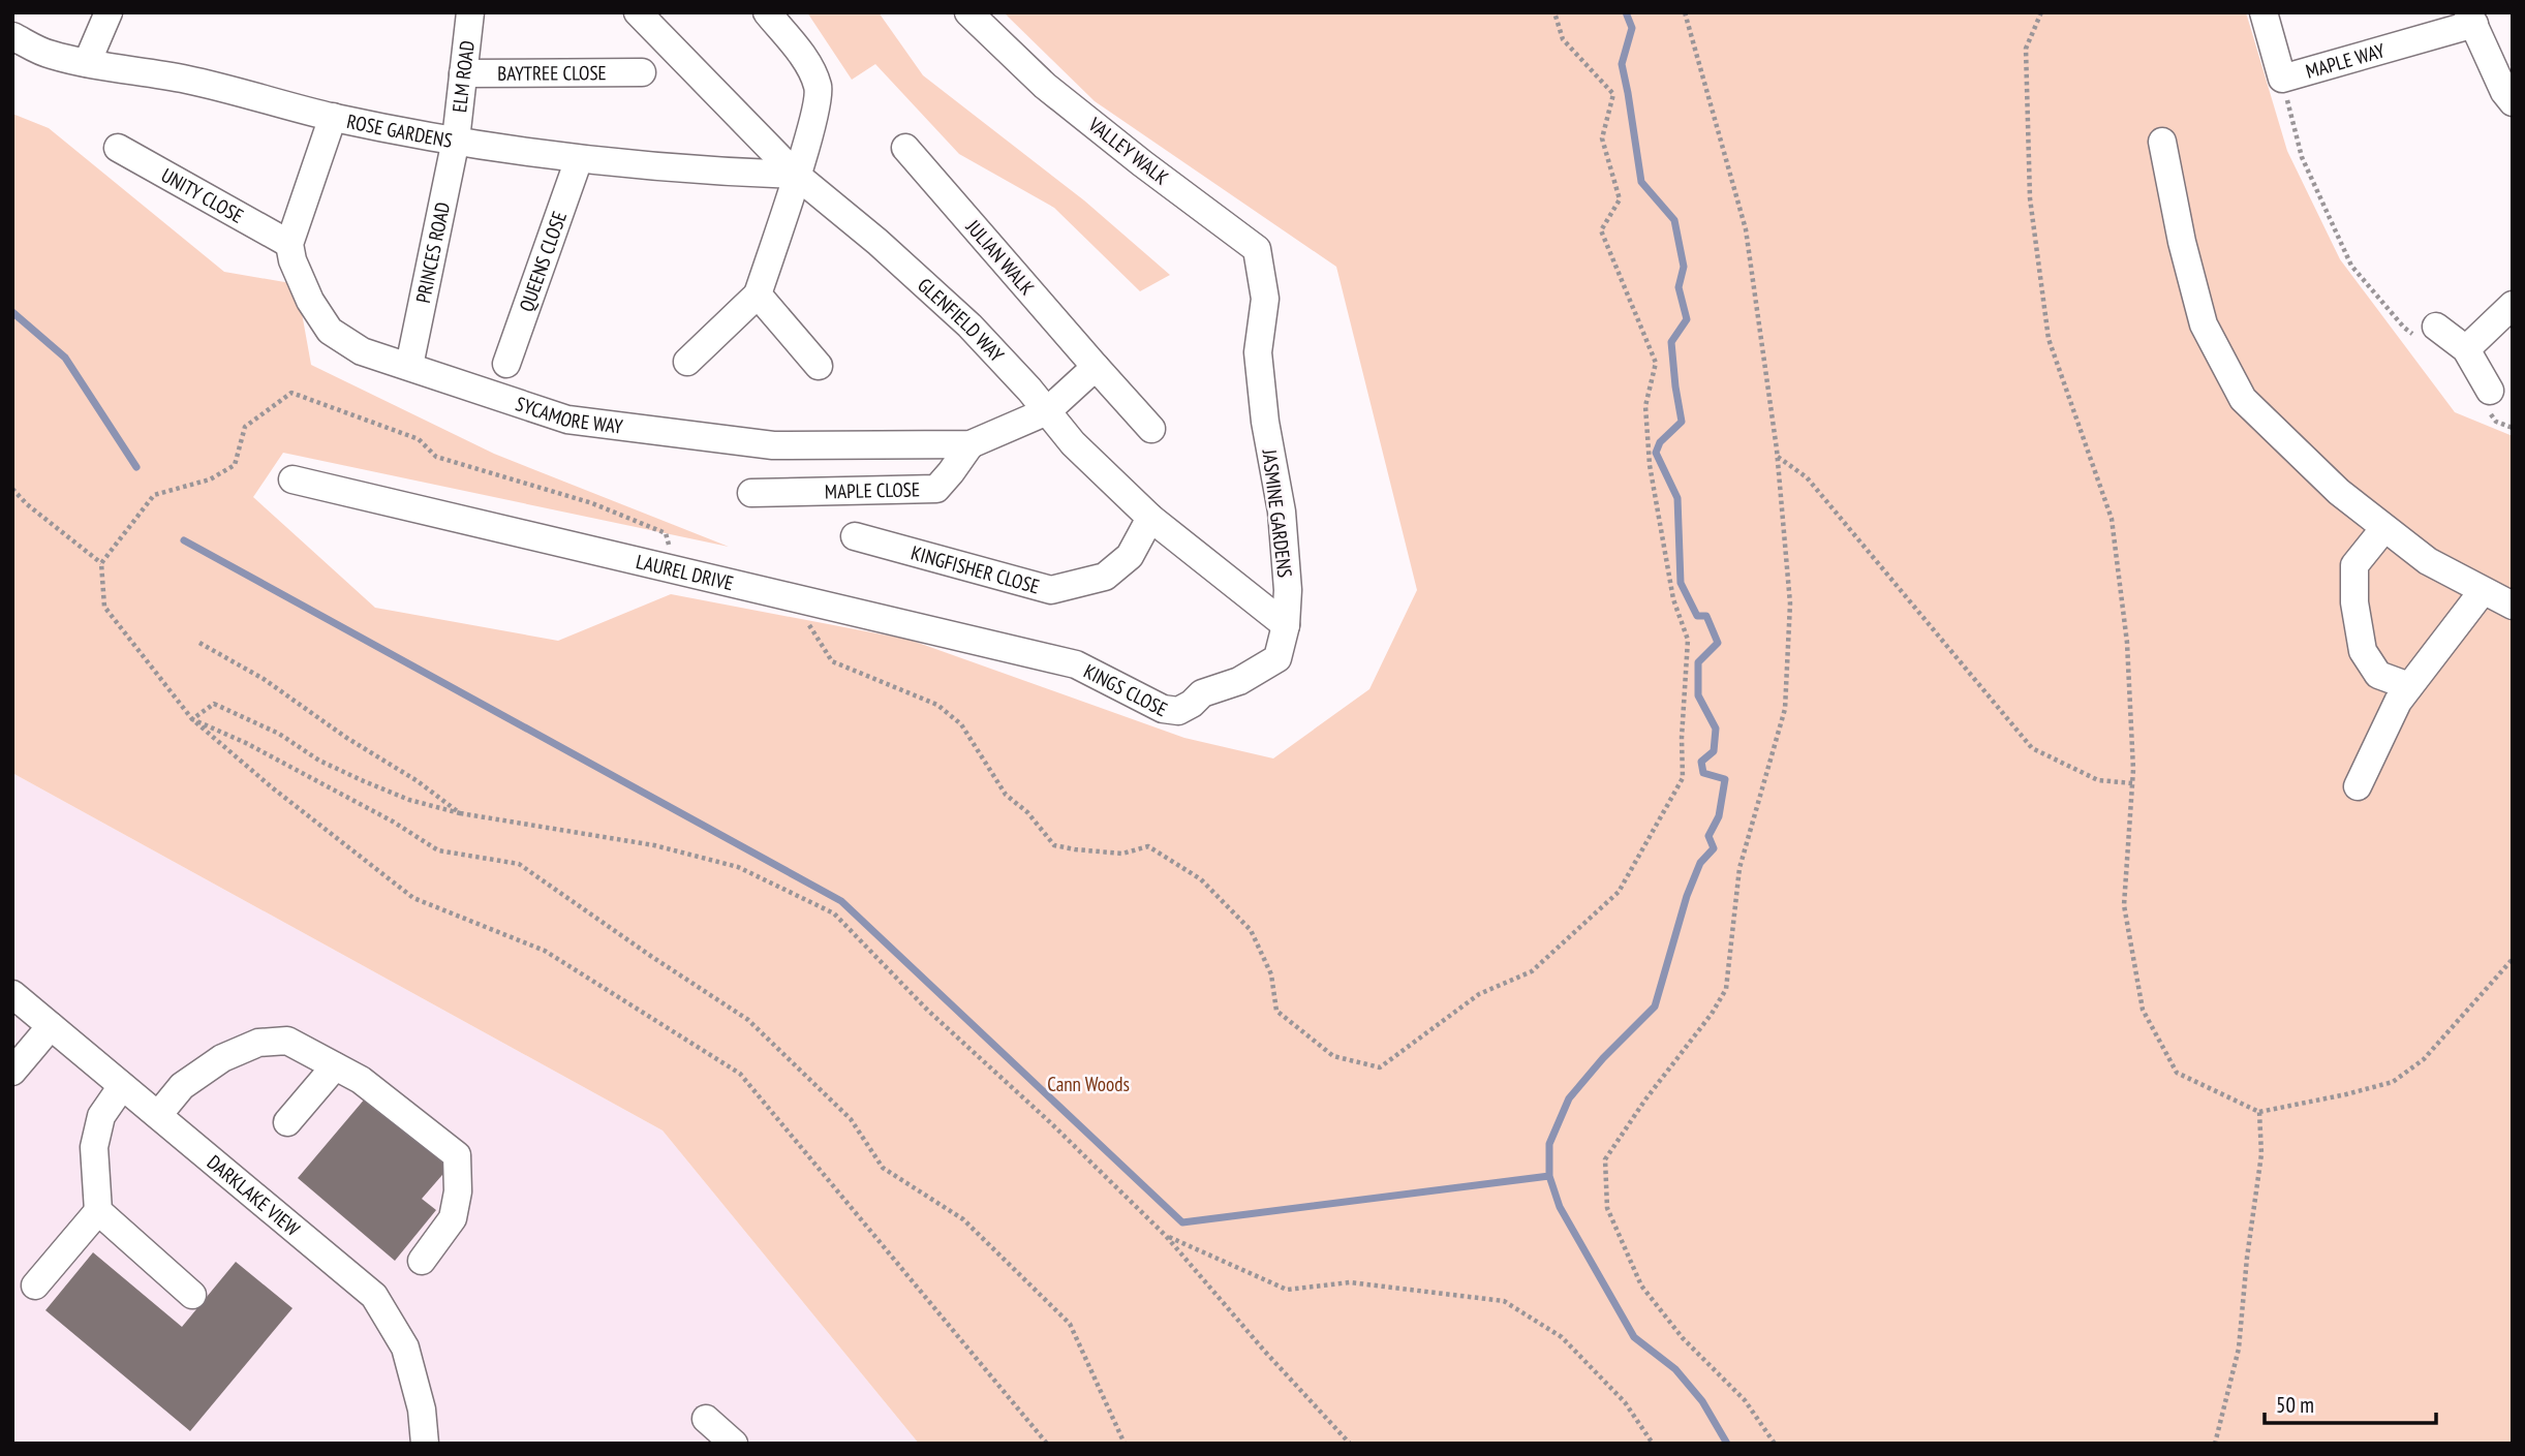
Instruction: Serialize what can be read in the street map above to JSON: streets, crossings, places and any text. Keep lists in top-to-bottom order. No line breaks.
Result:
{"streets":{"street":["MAPLE WAY","BAYTREE CLOSE","ELM ROAD","ROSE GARDENS","VALLEY WALK","UNITY CLOSE","PRINCES ROAD","JULIAN WALK","QUEENS CLOSE","GLENFIELD WAY","SYCAMORE WAY","MAPLE CLOSE","JASMINE GARDENS","KINGFISHER CLOSE","LAUREL DRIVE","KINGS CLOSE","DARKLAKE VIEW"]},"crossings":[["BAYTREE CLOSE","ELM ROAD"],["ELM ROAD","ROSE GARDENS"],["ELM ROAD","PRINCES ROAD"],["ROSE GARDENS","PRINCES ROAD"],["ROSE GARDENS","QUEENS CLOSE"],["ROSE GARDENS","GLENFIELD WAY"],["VALLEY WALK","JASMINE GARDENS"],["UNITY CLOSE","SYCAMORE WAY"],["PRINCES ROAD","SYCAMORE WAY"],["GLENFIELD WAY","SYCAMORE WAY"],["GLENFIELD WAY","JASMINE GARDENS"],["GLENFIELD WAY","KINGFISHER CLOSE"],["SYCAMORE WAY","MAPLE CLOSE"],["JASMINE GARDENS","KINGS CLOSE"],["LAUREL DRIVE","KINGS CLOSE"]],"parks":["Cann Woods"],"scale_bar":"50 m"}
